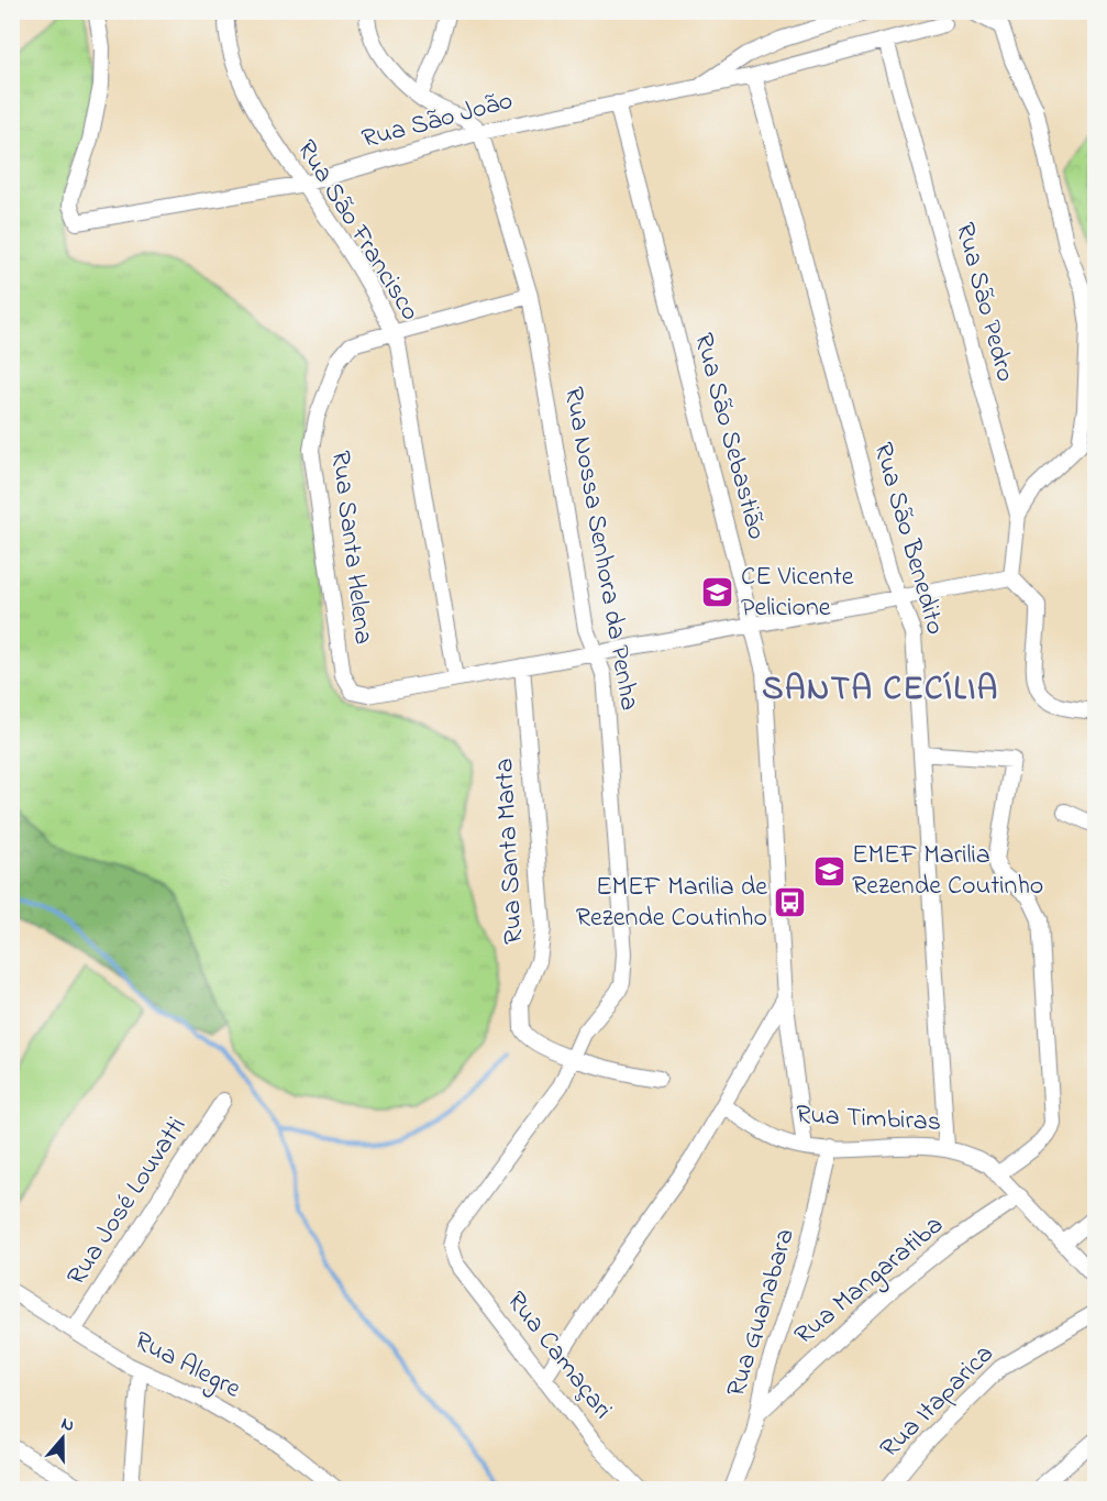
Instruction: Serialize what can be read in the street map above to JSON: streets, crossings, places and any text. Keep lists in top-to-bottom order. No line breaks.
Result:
{"streets":{"street":["Rua São João","Rua São Francisco","Rua São Pedro","Rua São Sebastião","Rua São Benedito","Rua Santa Helena","Rua Nossa Senhora da Penha","Rua Santa Marta","Rua Timbiras","Rua José Louvatti","Rua Mangaratiba","Rua Guanabara","Rua Camaçari","Rua Alegre","Rua Itaparica"]},"crossings":[["Rua São João","Rua São Francisco"],["Rua São João","Rua São Pedro"],["Rua São João","Rua São Sebastião"],["Rua São João","Rua São Benedito"],["Rua São João","Rua Nossa Senhora da Penha"],["Rua São Francisco","Rua Santa Helena"],["Rua São Sebastião","Rua Timbiras"],["Rua São Benedito","Rua Timbiras"],["Rua Santa Helena","Rua Nossa Senhora da Penha"],["Rua Nossa Senhora da Penha","Rua Santa Marta"],["Rua Nossa Senhora da Penha","Rua Camaçari"],["Rua Timbiras","Rua Mangaratiba"],["Rua Timbiras","Rua Guanabara"],["Rua José Louvatti","Rua Alegre"],["Rua Mangaratiba","Rua Guanabara"]],"districts":["SANTA CECÍLIA"],"places":{"school or university":["CE Vicente Pelicione","EMEF Marilia Rezende Coutinho"],"bus stop":["EMEF Marilia de Rezende Coutinho"]},"north":"top"}
